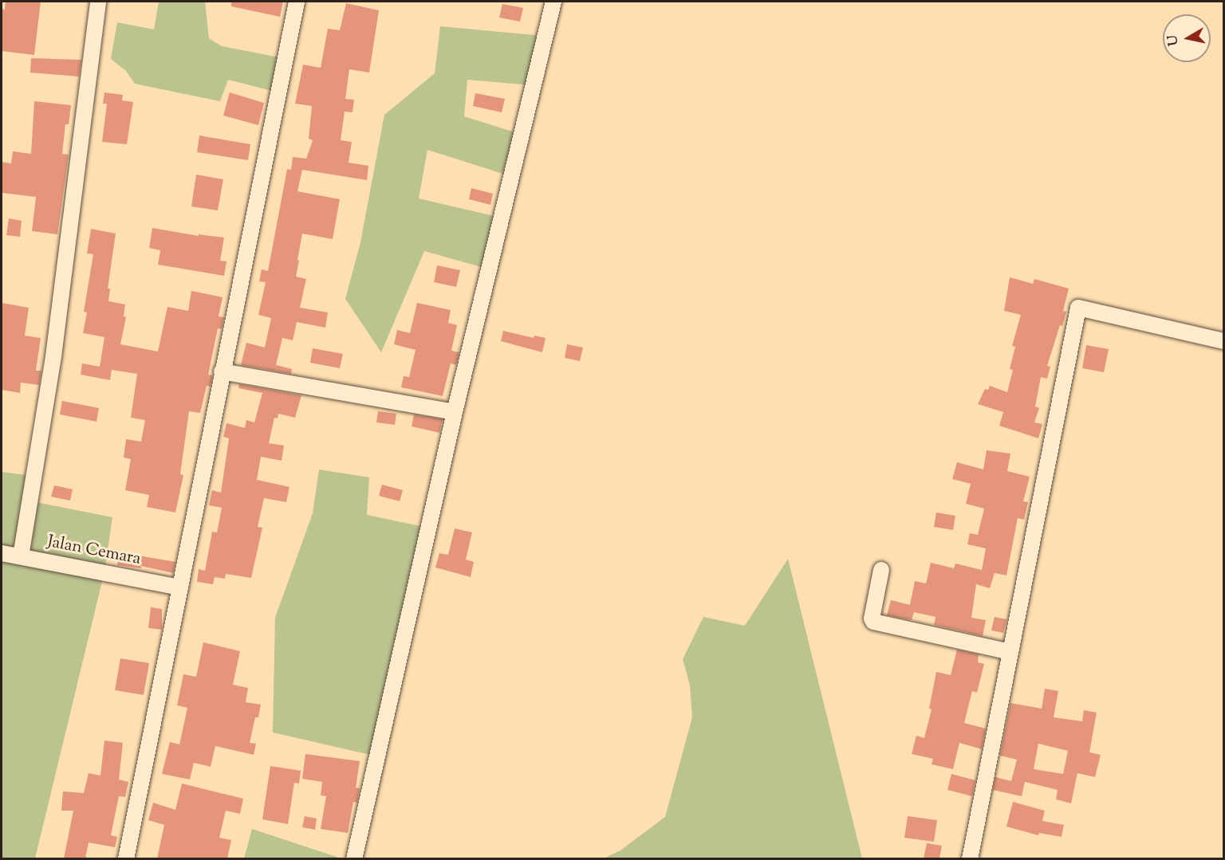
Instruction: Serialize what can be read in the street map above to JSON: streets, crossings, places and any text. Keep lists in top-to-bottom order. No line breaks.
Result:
{"streets":{"street":["Jalan Cemara"]},"north":"left"}
